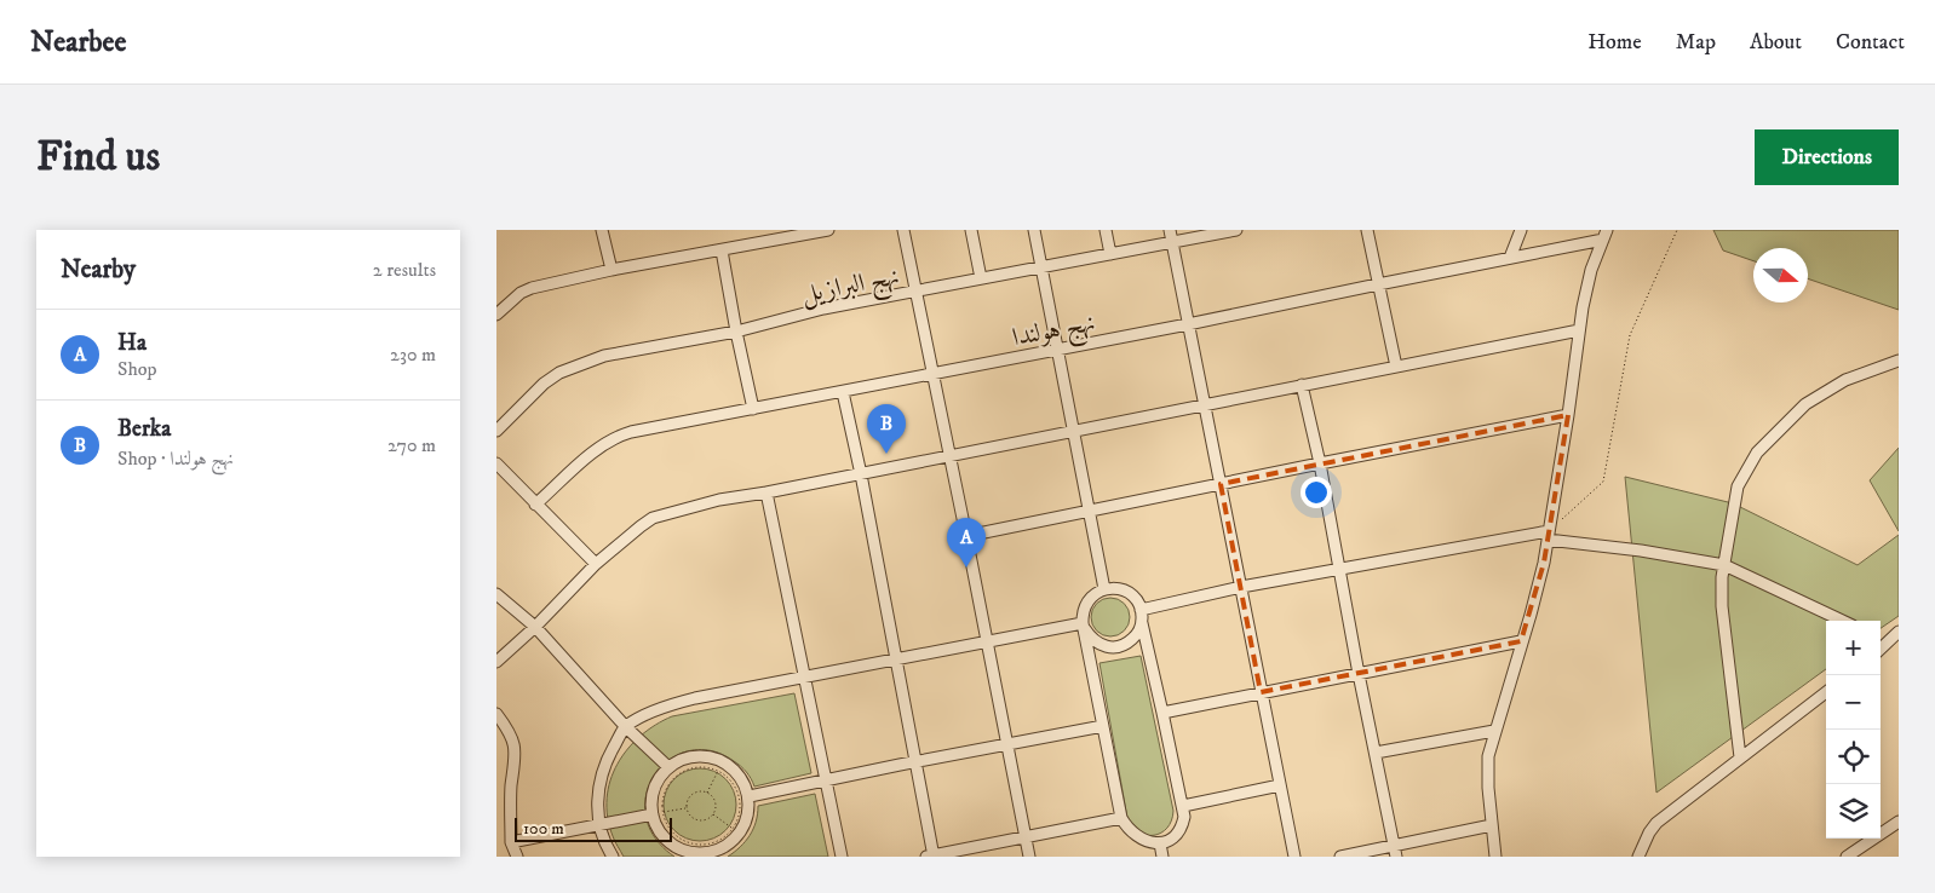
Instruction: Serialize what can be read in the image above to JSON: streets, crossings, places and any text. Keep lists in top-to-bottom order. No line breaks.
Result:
{"streets":{"street":["نهج البرازيل","نهج هولندا"]},"scale_bar":"100 m","north":"right","page":{"header":"Nearbee","nav":["Home","Map","About","Contact"],"buttons":"Directions","title":"Find us","heading":["Nearby","2 results"],"list":[{"mark":"A","name":"Ha","note":"Shop","value":"230 m"},{"mark":"B","name":"Berka","note":"Shop · نهج هولندا","value":"270 m"}],"pins":["B","A"],"map_buttons":["+","−"],"scale":"100 m"}}
